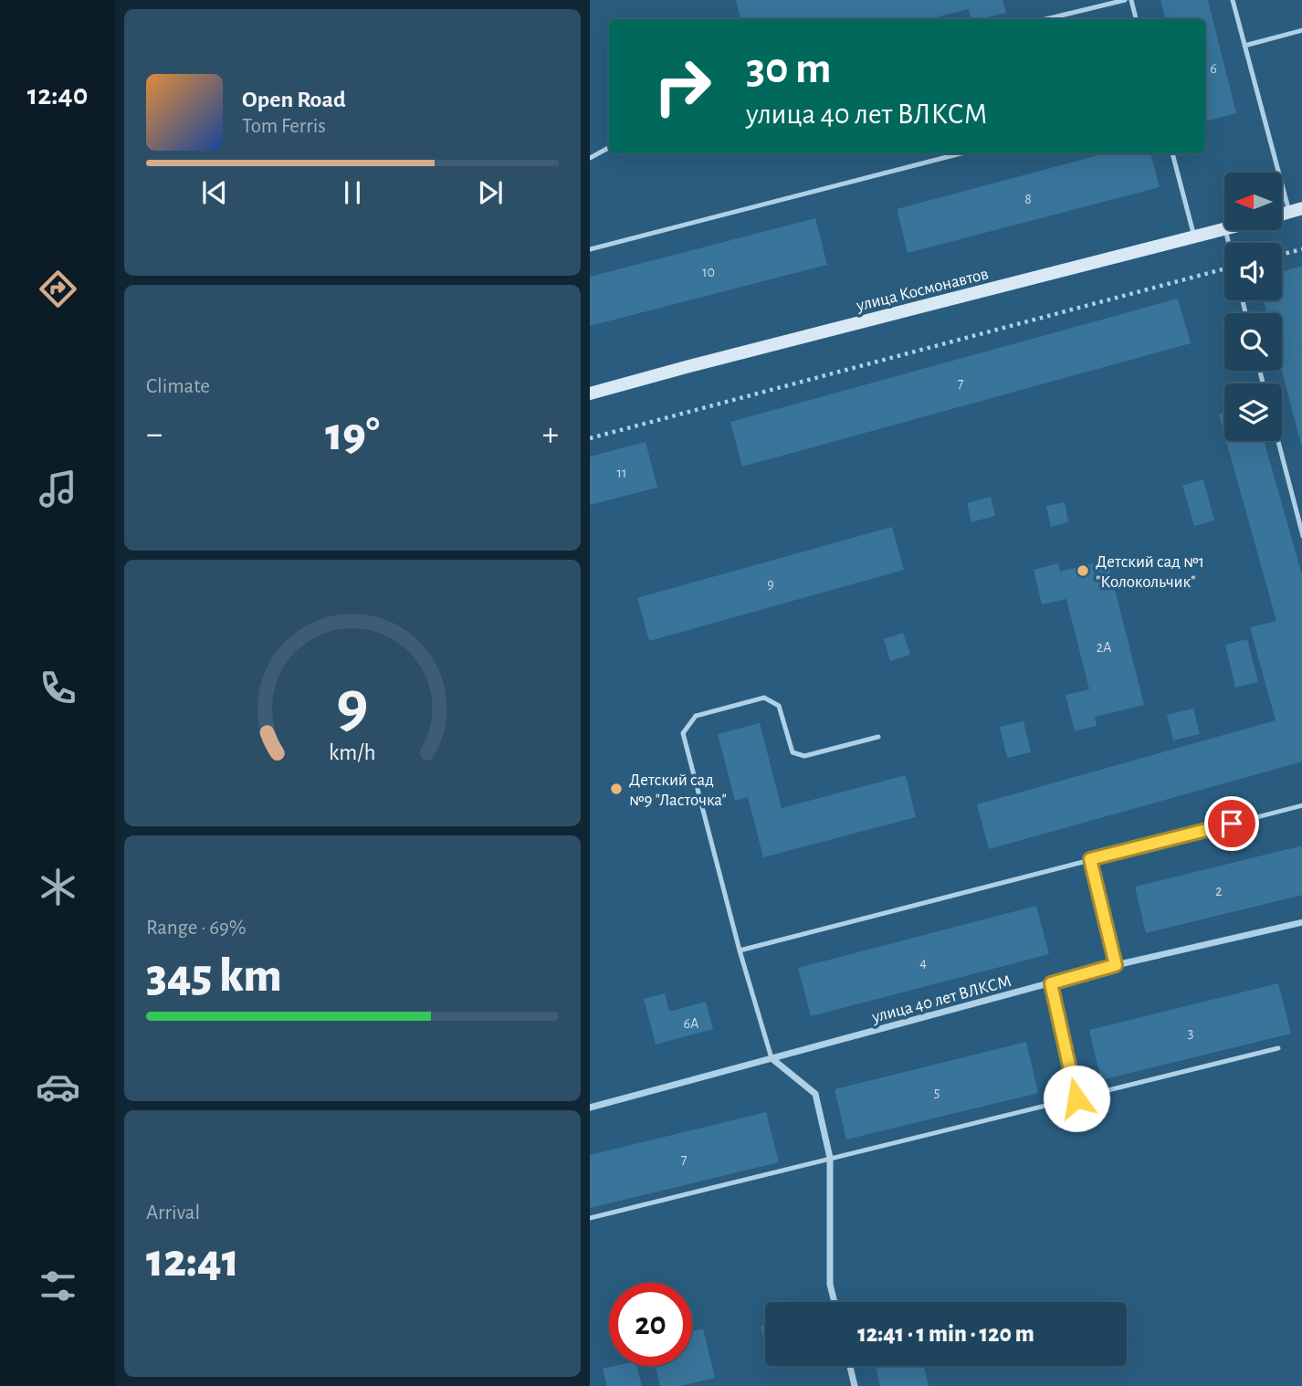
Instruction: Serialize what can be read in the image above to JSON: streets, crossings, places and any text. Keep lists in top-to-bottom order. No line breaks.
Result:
{"streets":{"street":["улица Космонавтов","улица 40 лет ВЛКСМ"]},"places":["Детский сад №1 \"Колокольчик\"","Детский сад №9 \"Ласточка\""],"house_numbers":["6","8","10","7","11","9","2А","2","4","6А","3","5","7"],"north":"left","page":{"tabs":"12:40","turn":["30 m","улица 40 лет ВЛКСМ"],"song":["Open Road","Tom Ferris"],"tile":["Climate",["Range · 69%","345 km"],["Arrival","12:41"]],"heat":["−","19°","+"],"limit":"20","trip":"12:41 · 1 min · 120 m","gauge":["9","km/h"]}}
